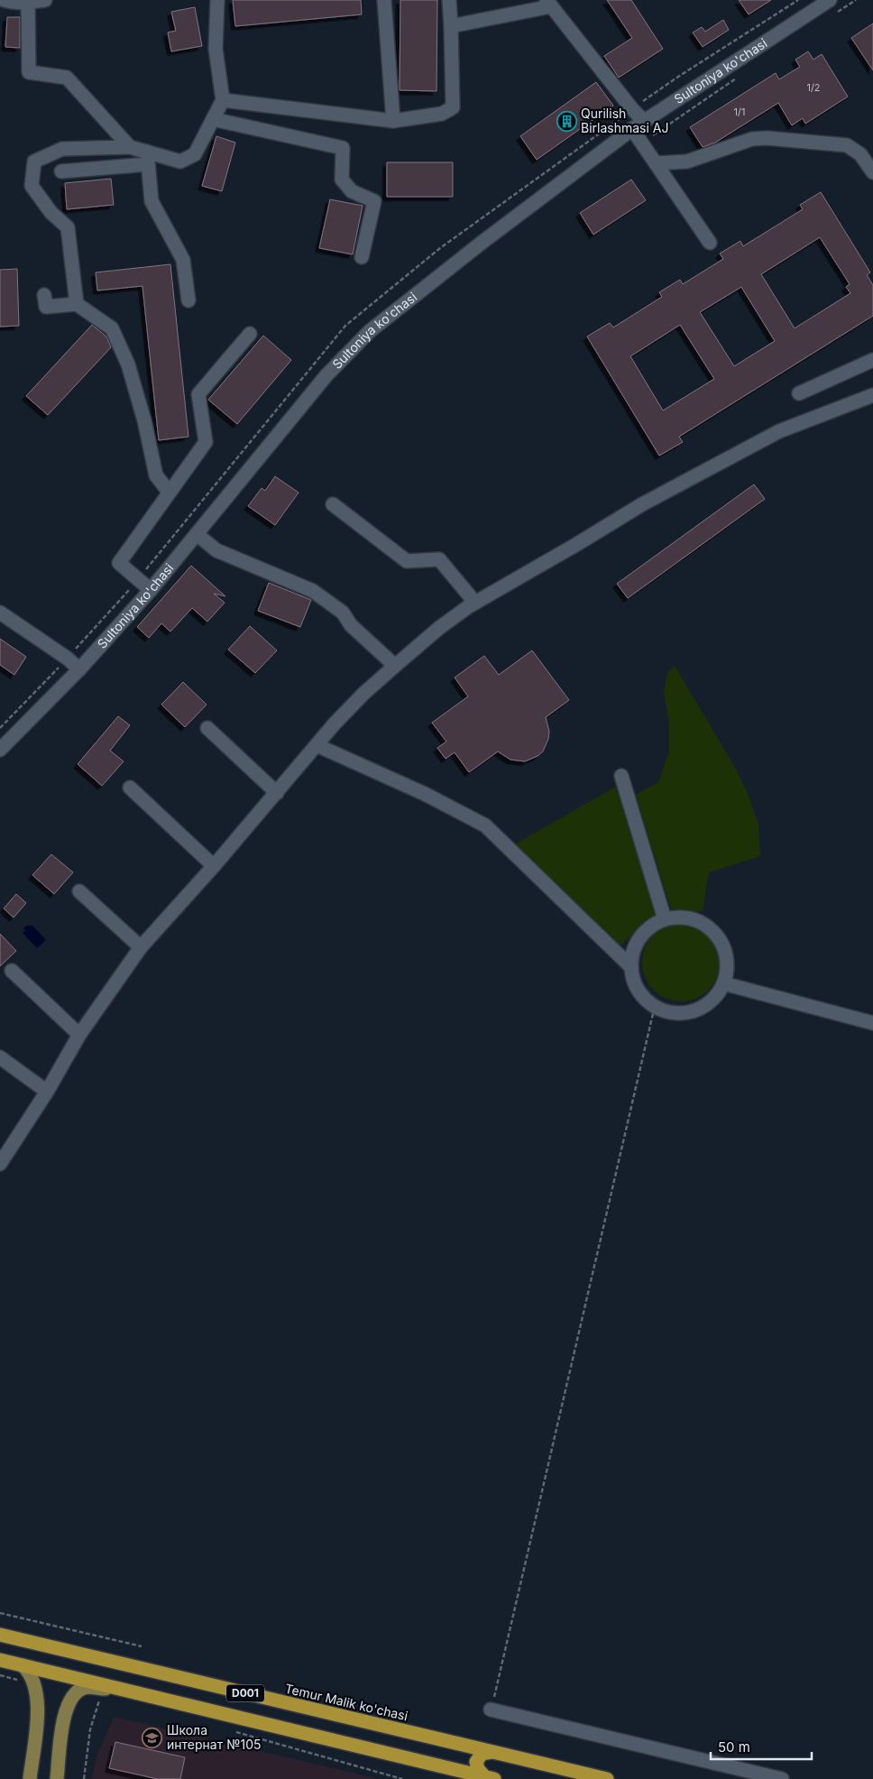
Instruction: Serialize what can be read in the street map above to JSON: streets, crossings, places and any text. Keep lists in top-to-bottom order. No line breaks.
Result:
{"streets":{"highway":["D001","Temur Malik ko'chasi"],"street":["Sultoniya ko'chasi"]},"places":{"building":["Qurilish Birlashmasi AJ"],"school or university":["Школа интернат №105"]},"house_numbers":["1/2","1/1"],"scale_bar":"50 m"}
